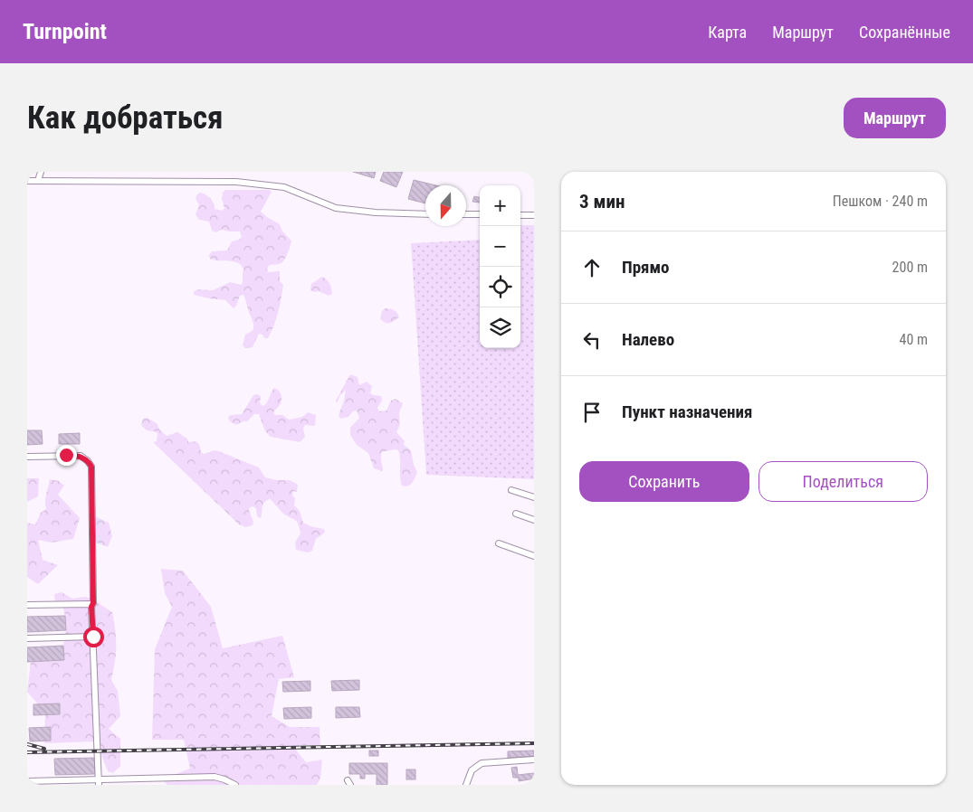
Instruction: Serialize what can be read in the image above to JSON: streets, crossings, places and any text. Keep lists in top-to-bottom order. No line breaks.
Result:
{"north":"bottom","page":{"header":"Turnpoint","nav":["Карта","Маршрут","Сохранённые"],"buttons":["Маршрут",["Сохранить","Поделиться"]],"title":"Как добраться","heading":["3 мин","Пешком · 240 m"],"map_buttons":["+","−"],"list":[["Прямо","200 m"],["Налево","40 m"],"Пункт назначения"]}}
